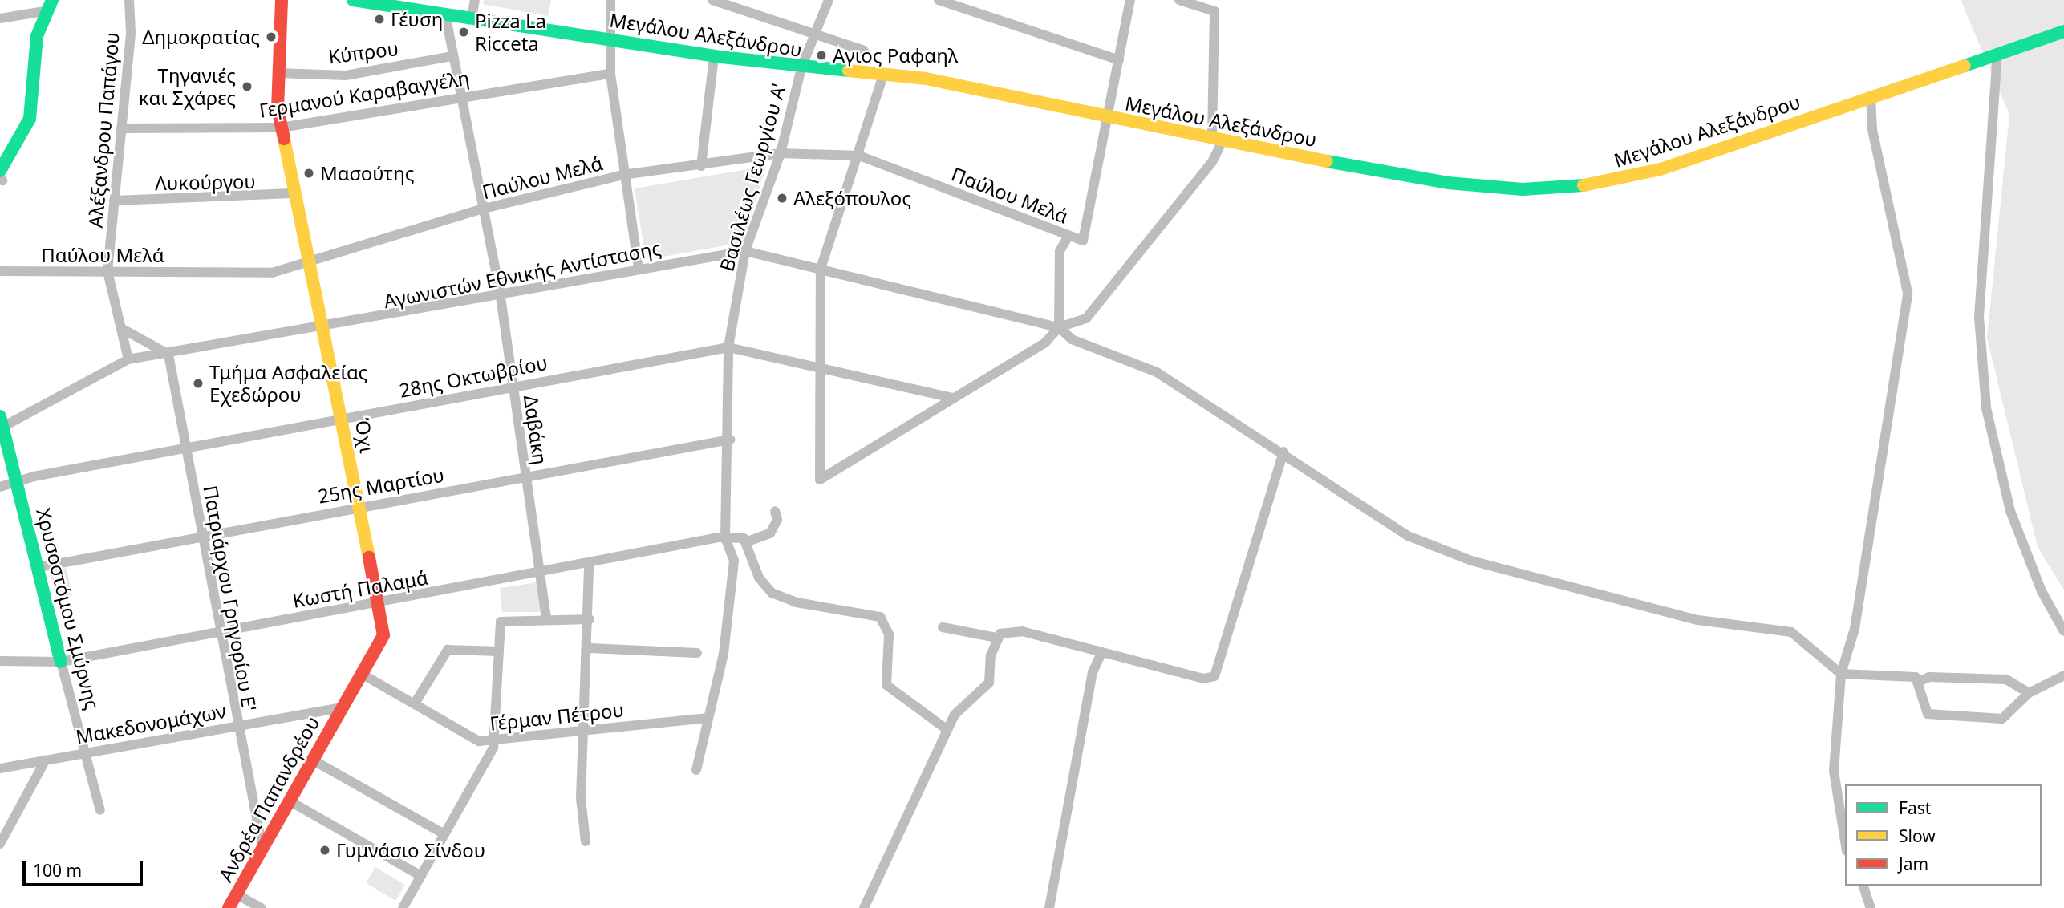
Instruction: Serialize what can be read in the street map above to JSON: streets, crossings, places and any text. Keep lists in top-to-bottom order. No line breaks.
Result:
{"streets":{"street":["Μεγάλου Αλεξάνδρου","Κύπρου","Γερμανού Καραβαγγέλη","Αλέξανδρου Παπάγου","Παύλου Μελά","Βασιλέως Γεωργίου Α'","Λυκούργου","Αγωνιστών Εθνικής Αντίστασης","28ης Οκτωβρίου","Δαβάκη","Όχι","25ης Μαρτίου","Κωστή Παλαμά","Πατριάρχου Γρηγορίου Ε'","Χρυσοστόμου Σμύρνης","Γέρμαν Πέτρου","Μακεδονομάχων","Ανδρέα Παπανδρέου"]},"crossings":[["Μεγάλου Αλεξάνδρου","Παύλου Μελά"],["Μεγάλου Αλεξάνδρου","Βασιλέως Γεωργίου Α'"],["Μεγάλου Αλεξάνδρου","Δαβάκη"],["Κύπρου","Δαβάκη"],["Γερμανού Καραβαγγέλη","Αλέξανδρου Παπάγου"],["Γερμανού Καραβαγγέλη","Δαβάκη"],["Γερμανού Καραβαγγέλη","Όχι"],["Αλέξανδρου Παπάγου","Παύλου Μελά"],["Αλέξανδρου Παπάγου","Λυκούργου"],["Αλέξανδρου Παπάγου","Αγωνιστών Εθνικής Αντίστασης"],["Παύλου Μελά","Βασιλέως Γεωργίου Α'"],["Παύλου Μελά","Δαβάκη"],["Παύλου Μελά","Όχι"],["Βασιλέως Γεωργίου Α'","Αγωνιστών Εθνικής Αντίστασης"],["Βασιλέως Γεωργίου Α'","28ης Οκτωβρίου"],["Βασιλέως Γεωργίου Α'","25ης Μαρτίου"],["Βασιλέως Γεωργίου Α'","Κωστή Παλαμά"],["Λυκούργου","Όχι"],["Αγωνιστών Εθνικής Αντίστασης","Δαβάκη"],["Αγωνιστών Εθνικής Αντίστασης","Όχι"],["Αγωνιστών Εθνικής Αντίστασης","Πατριάρχου Γρηγορίου Ε'"],["Αγωνιστών Εθνικής Αντίστασης","Χρυσοστόμου Σμύρνης"],["28ης Οκτωβρίου","Δαβάκη"],["28ης Οκτωβρίου","Όχι"],["28ης Οκτωβρίου","Πατριάρχου Γρηγορίου Ε'"],["28ης Οκτωβρίου","Χρυσοστόμου Σμύρνης"],["Δαβάκη","25ης Μαρτίου"],["Δαβάκη","Κωστή Παλαμά"],["Όχι","25ης Μαρτίου"],["Όχι","Κωστή Παλαμά"],["Όχι","Γέρμαν Πέτρου"],["Όχι","Μακεδονομάχων"],["Όχι","Ανδρέα Παπανδρέου"],["25ης Μαρτίου","Πατριάρχου Γρηγορίου Ε'"],["25ης Μαρτίου","Χρυσοστόμου Σμύρνης"],["Κωστή Παλαμά","Πατριάρχου Γρηγορίου Ε'"],["Κωστή Παλαμά","Χρυσοστόμου Σμύρνης"],["Πατριάρχου Γρηγορίου Ε'","Μακεδονομάχων"],["Πατριάρχου Γρηγορίου Ε'","Ανδρέα Παπανδρέου"],["Χρυσοστόμου Σμύρνης","Μακεδονομάχων"],["Μακεδονομάχων","Ανδρέα Παπανδρέου"]],"places":["Γέυση","Pizza La Ricceta","Δημοκρατίας","Αγιος Ραφαηλ","Τηγανιές και Σχάρες","Μασούτης","Αλεξόπουλος","Τμήμα Ασφαλείας Εχεδώρου","Γυμνάσιο Σίνδου"],"legend":["Fast","Slow","Jam"],"scale_bar":"100 m"}
